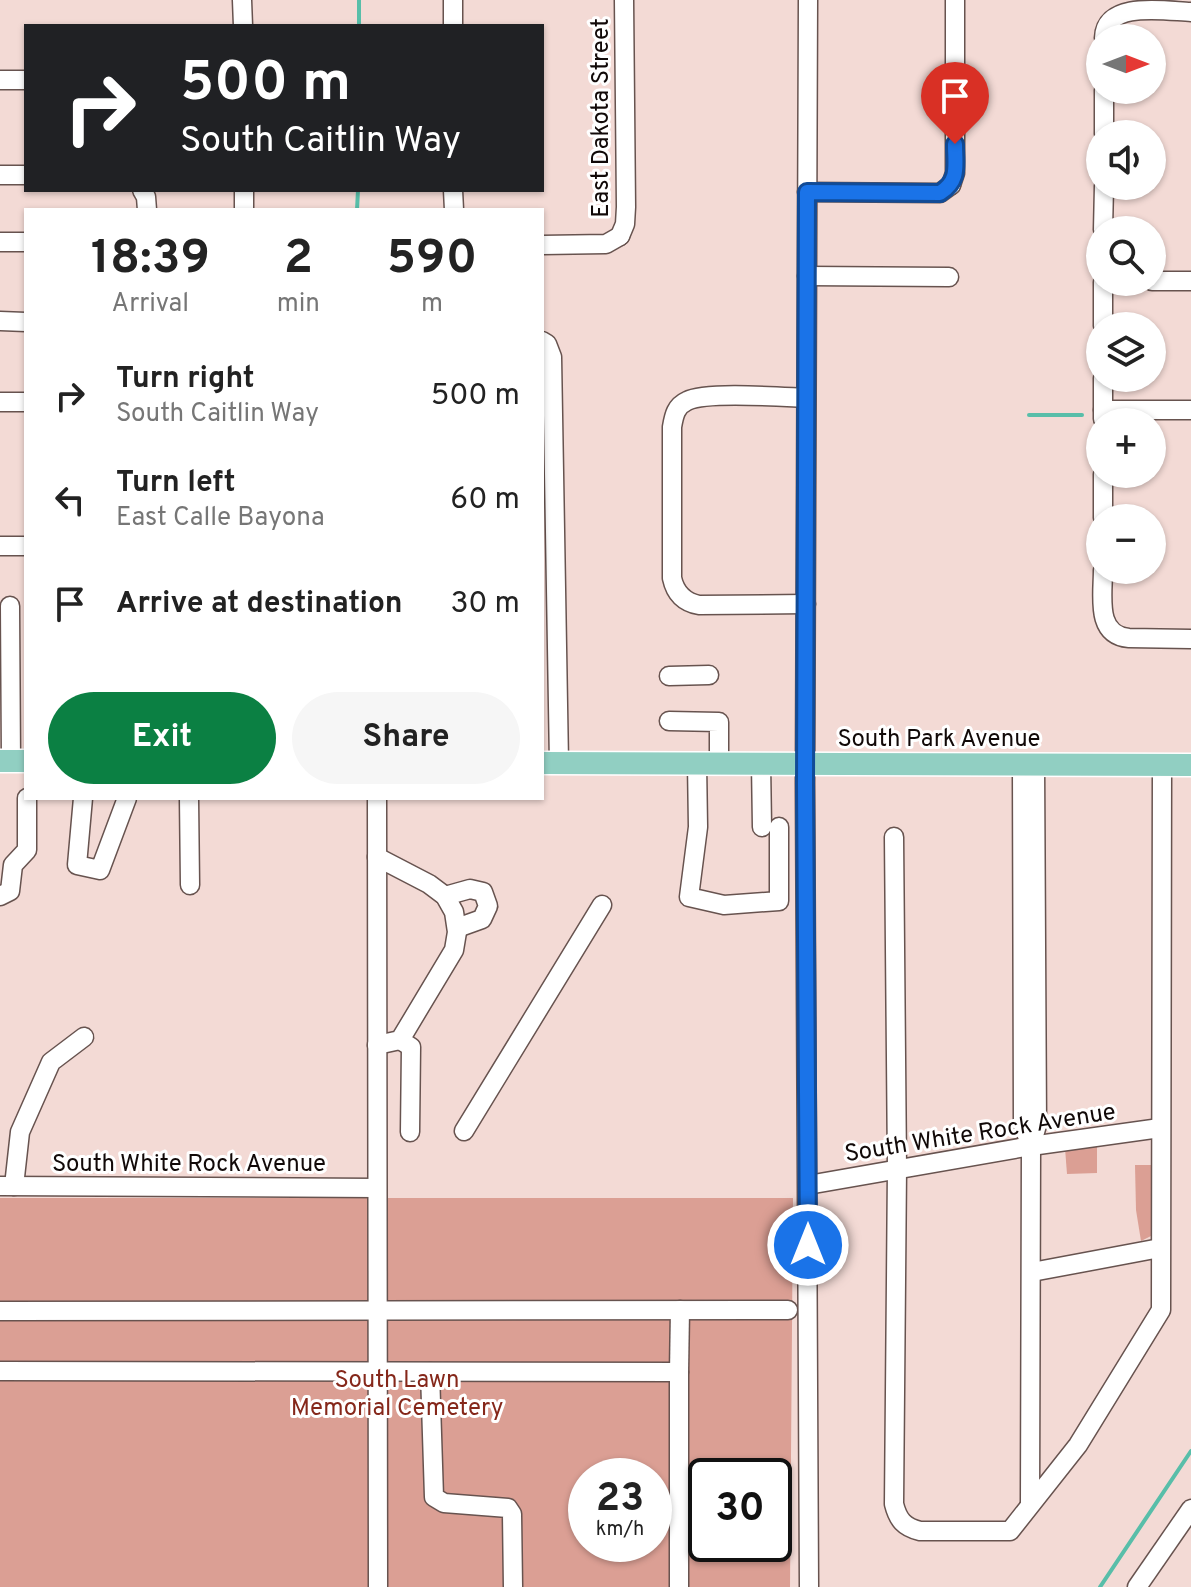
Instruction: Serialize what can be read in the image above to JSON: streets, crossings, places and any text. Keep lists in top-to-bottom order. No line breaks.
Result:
{"streets":{"main road":["South Park Avenue"],"street":["East Dakota Street","South White Rock Avenue"]},"parks":["South Lawn Memorial Cemetery"],"north":"right","page":{"map_buttons":["+","−"],"turn":["500 m","South Caitlin Way"],"eta":["18:39","Arrival","2","min","590","m"],"list":[{"name":"Turn right","note":"South Caitlin Way","value":"500 m"},{"name":"Turn left","note":"East Calle Bayona","value":"60 m"},{"name":"Arrive at destination","value":"30 m"}],"buttons":["Exit","Share"],"speed":"23 km/h","limit":"30"}}
